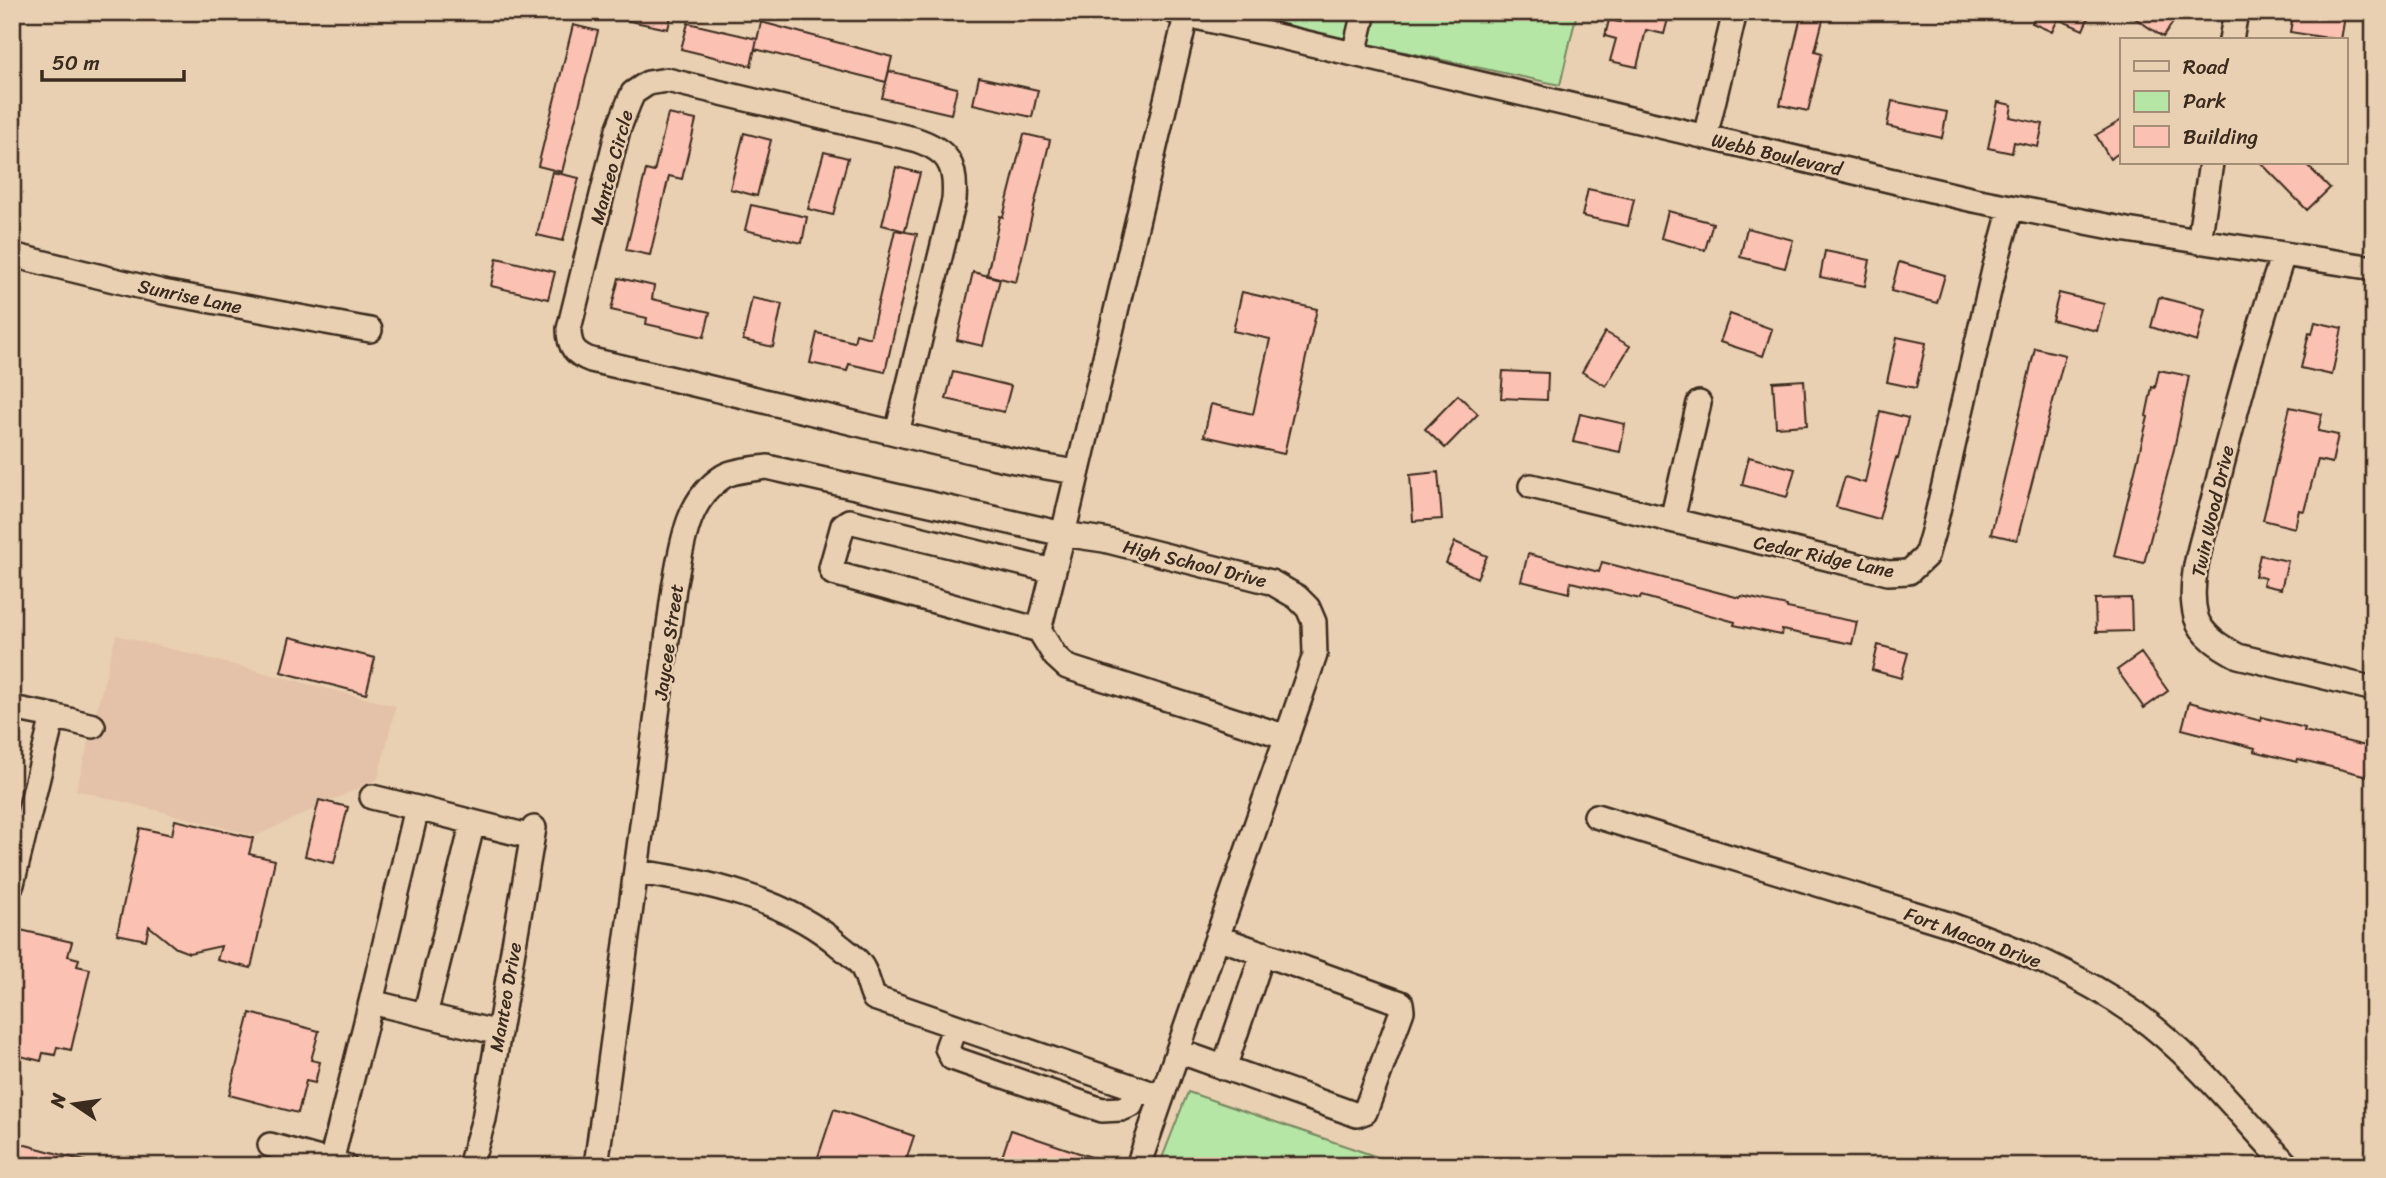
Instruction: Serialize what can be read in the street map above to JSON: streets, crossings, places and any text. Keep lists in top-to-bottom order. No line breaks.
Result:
{"streets":{"street":["Webb Boulevard","Manteo Circle","Sunrise Lane","Twin Wood Drive","Cedar Ridge Lane","High School Drive","Jaycee Street","Fort Macon Drive","Manteo Drive"]},"crossings":[["Webb Boulevard","Twin Wood Drive"],["Webb Boulevard","Cedar Ridge Lane"],["High School Drive","Jaycee Street"]],"legend":["Road","Park","Building"],"scale_bar":"50 m","north":"left"}
